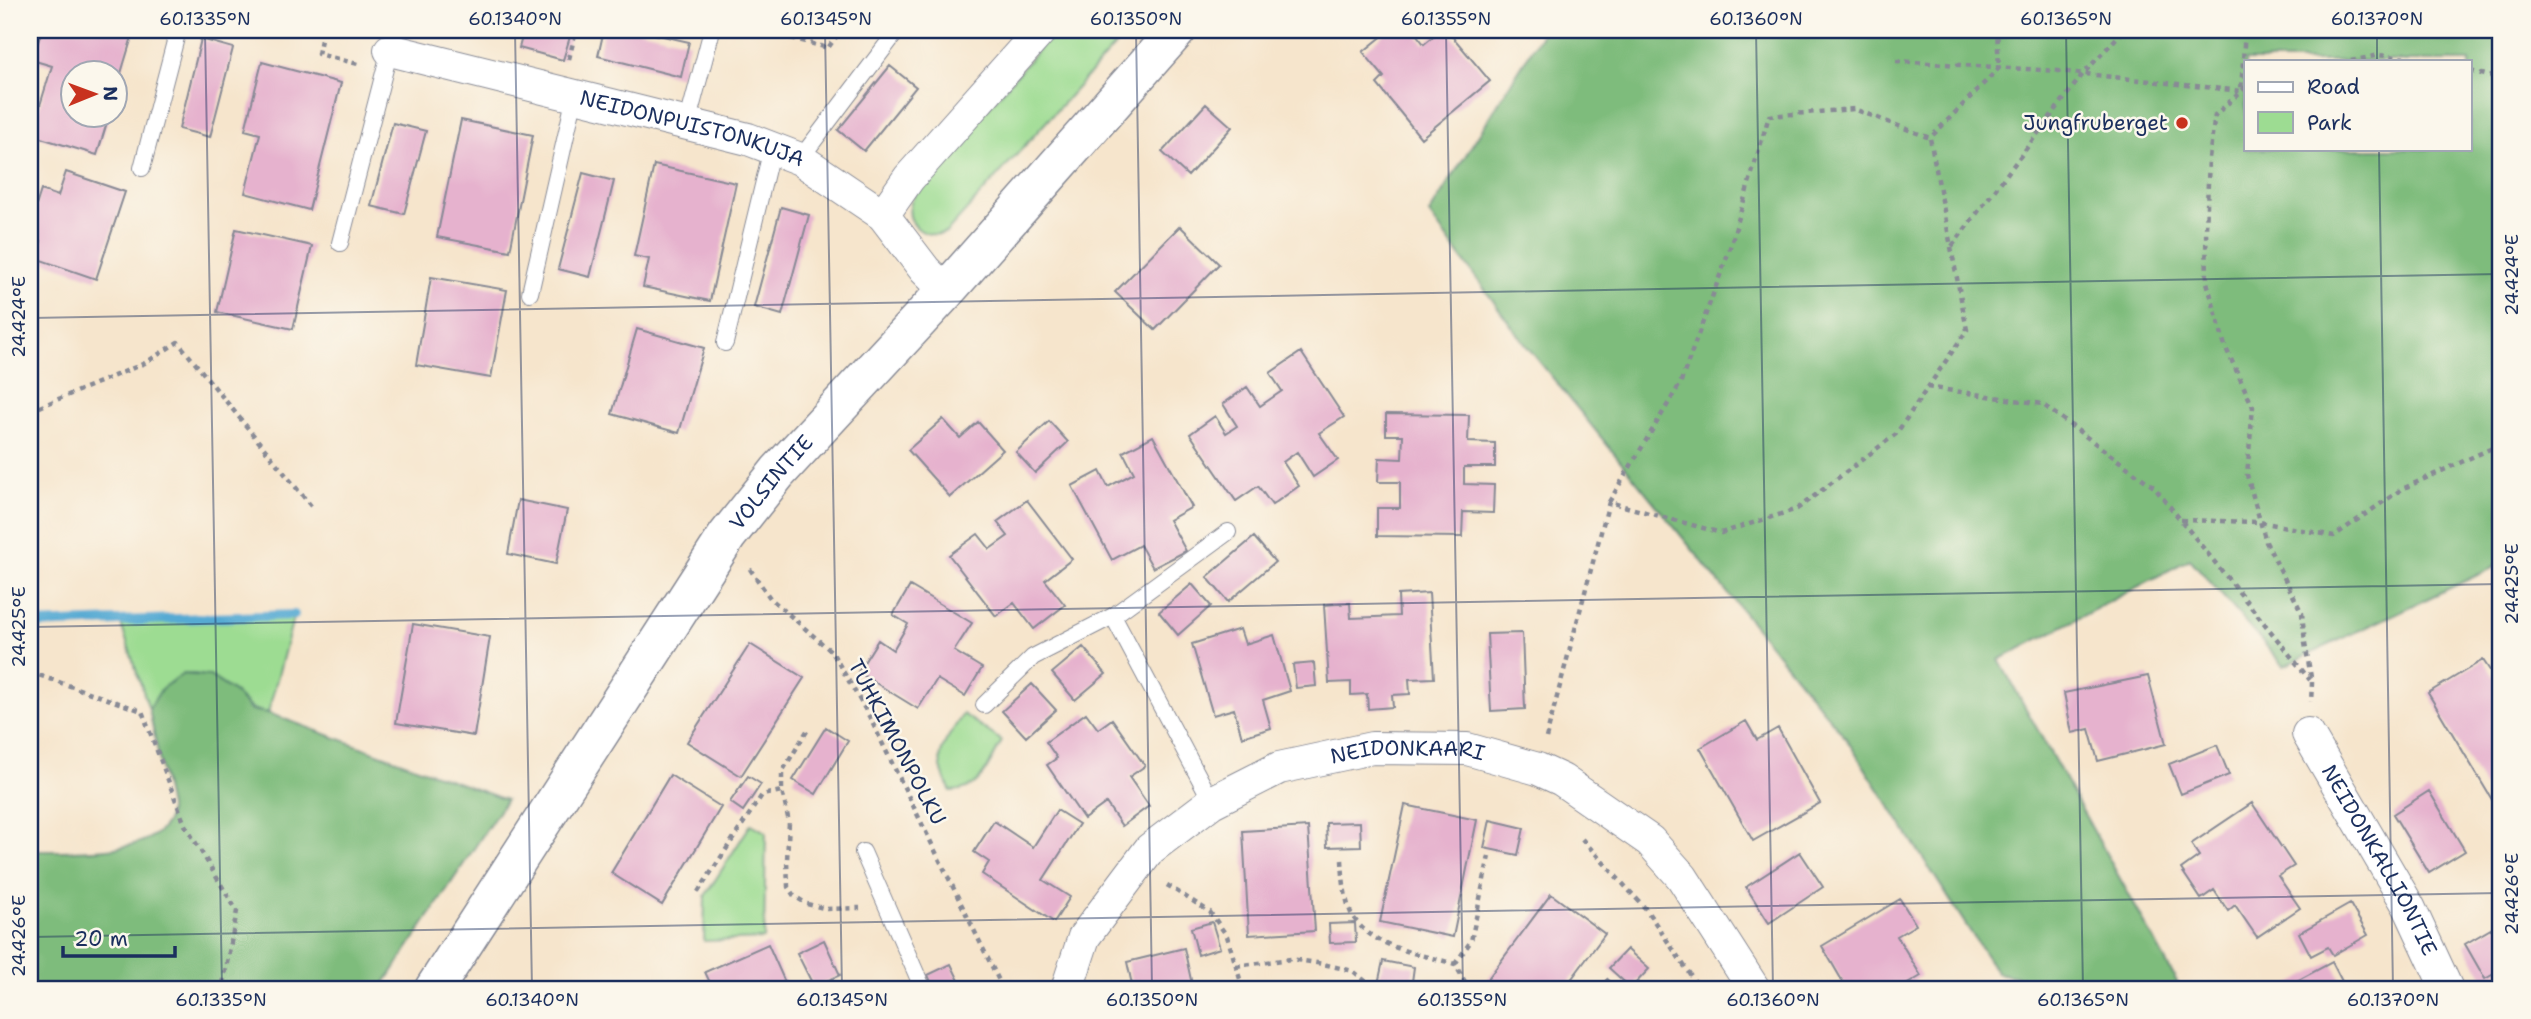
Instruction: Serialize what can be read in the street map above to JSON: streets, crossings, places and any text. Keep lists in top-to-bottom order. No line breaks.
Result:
{"streets":{"street":["NEIDONPUISTONKUJA","VOLSINTIE","NEIDONKAARI","NEIDONKALLIONTIE"],"path":["TUHKIMONPOLKU"]},"crossings":[["NEIDONPUISTONKUJA","VOLSINTIE"],["VOLSINTIE","TUHKIMONPOLKU"]],"places":["Jungfruberget"],"legend":["Road","Park"],"scale_bar":"20 m","north":"right","coordinates":["60.1335°N","60.1340°N","60.1345°N","60.1350°N","60.1355°N","60.1360°N","60.1365°N","60.1370°N","24.424°E","24.425°E","24.426°E"]}
